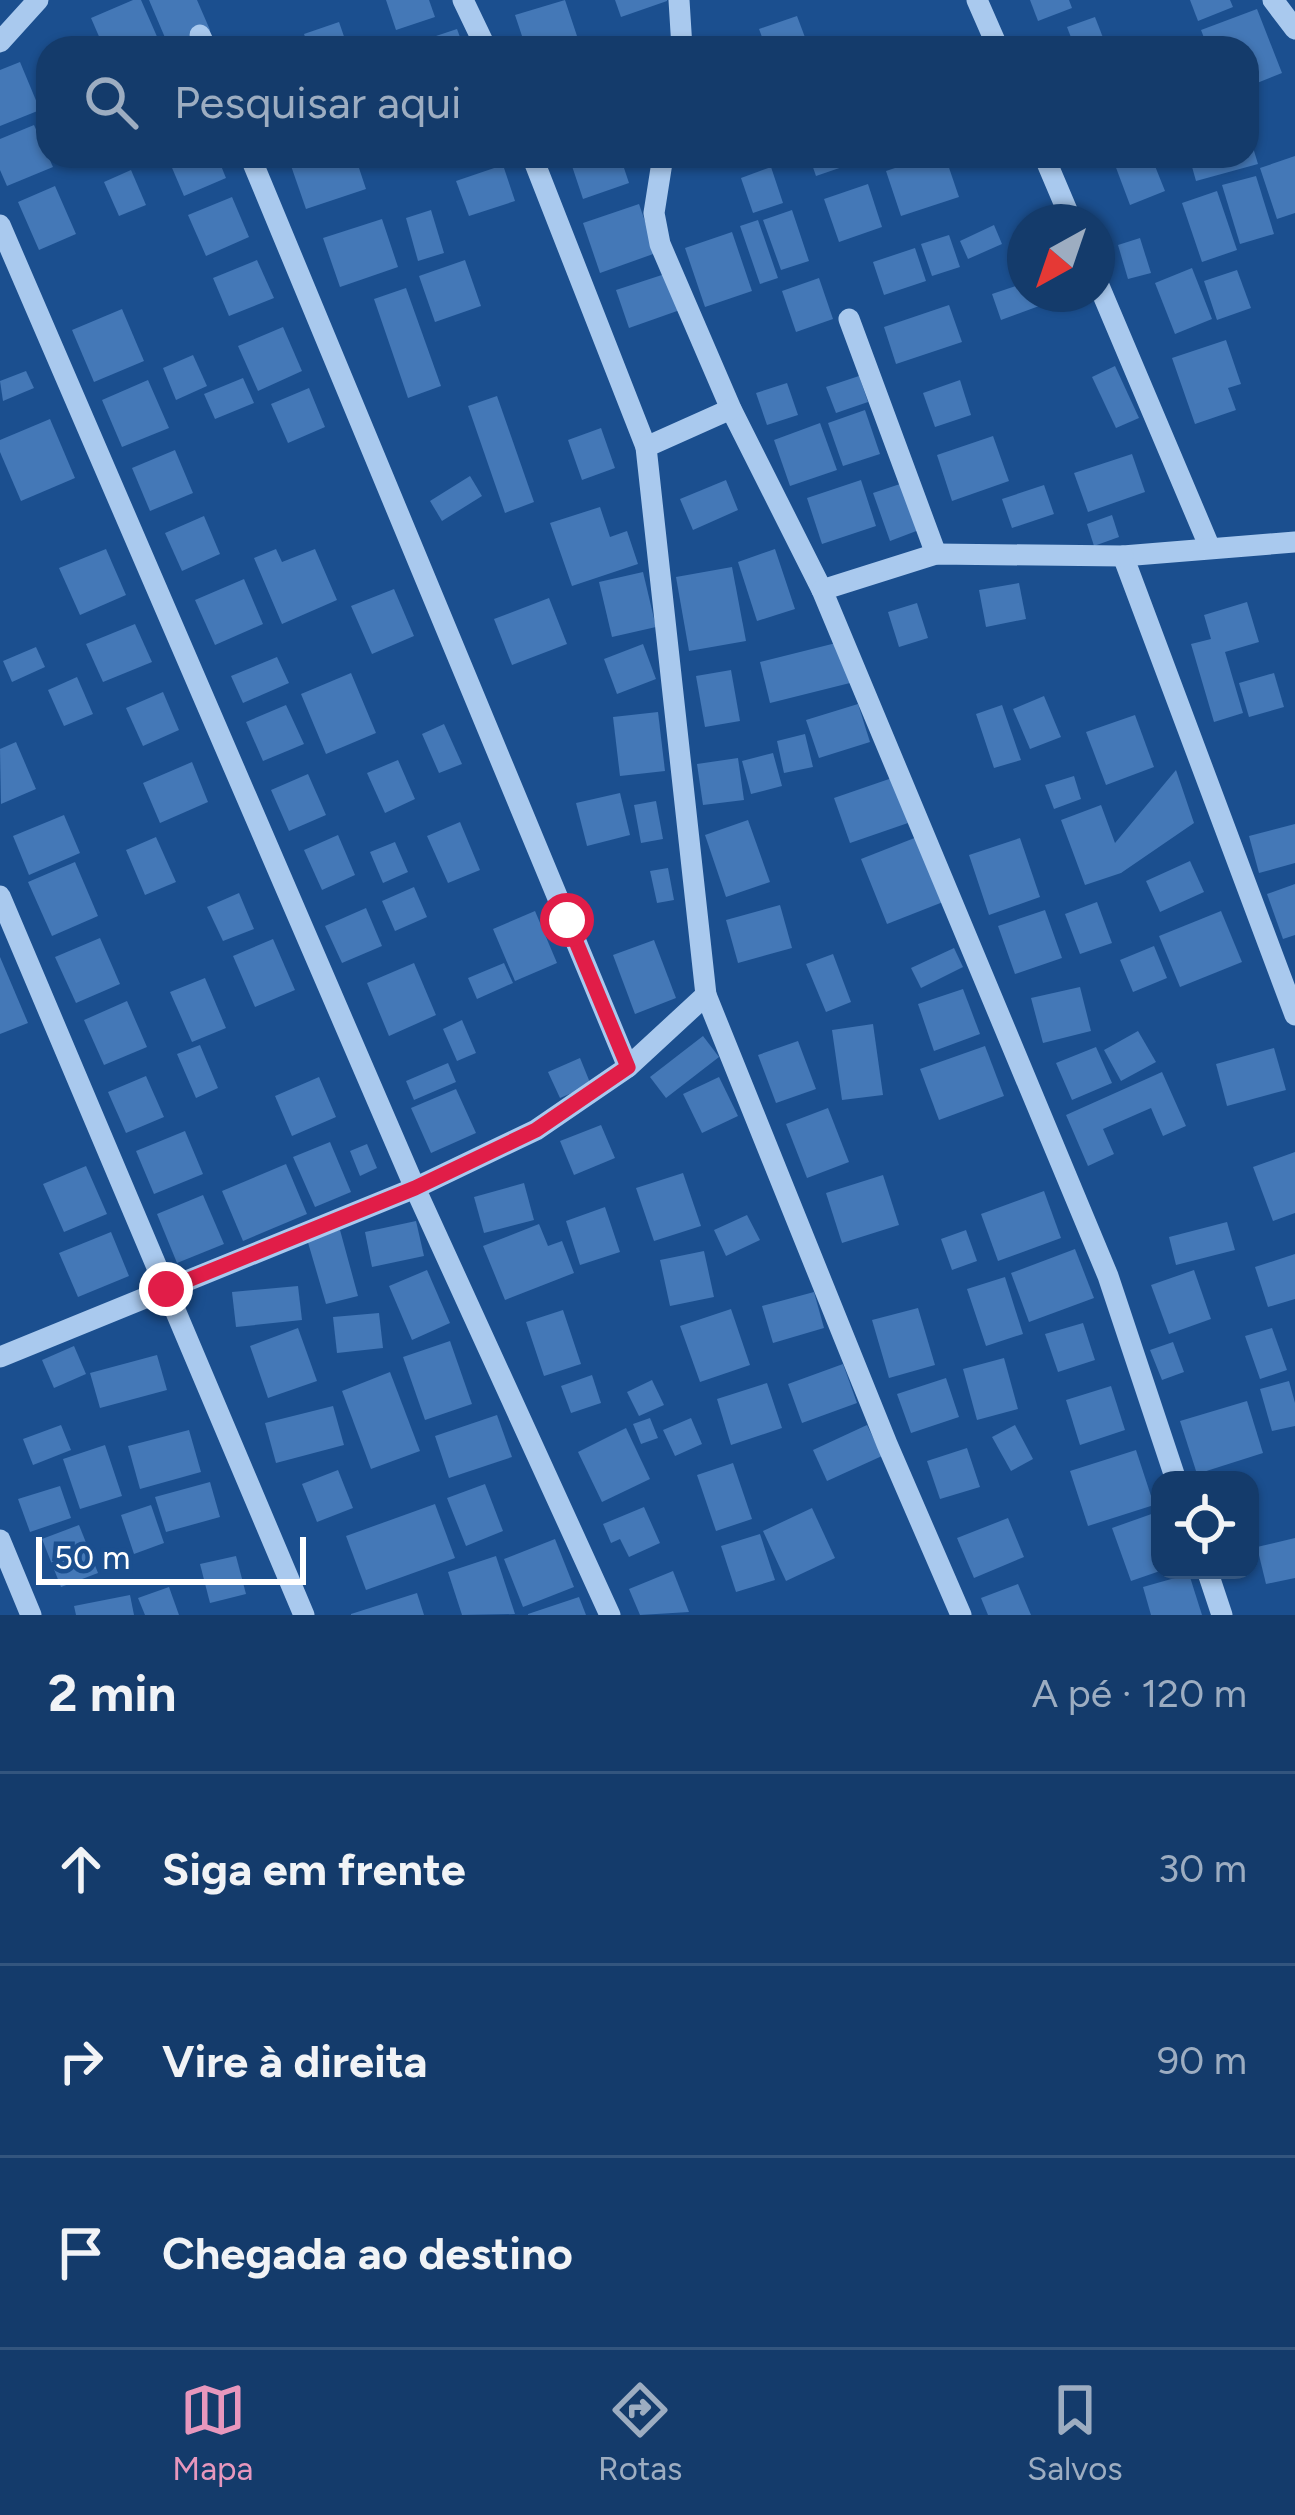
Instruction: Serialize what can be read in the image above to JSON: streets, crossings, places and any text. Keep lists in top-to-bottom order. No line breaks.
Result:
{"scale_bar":"50 m","north":"bottom left","page":{"search":"Pesquisar aqui","scale":"50 m","heading":["2 min","A pé · 120 m"],"list":[["Siga em frente","30 m"],["Vire à direita","90 m"],"Chegada ao destino"],"nav":["Mapa","Rotas","Salvos"]}}
